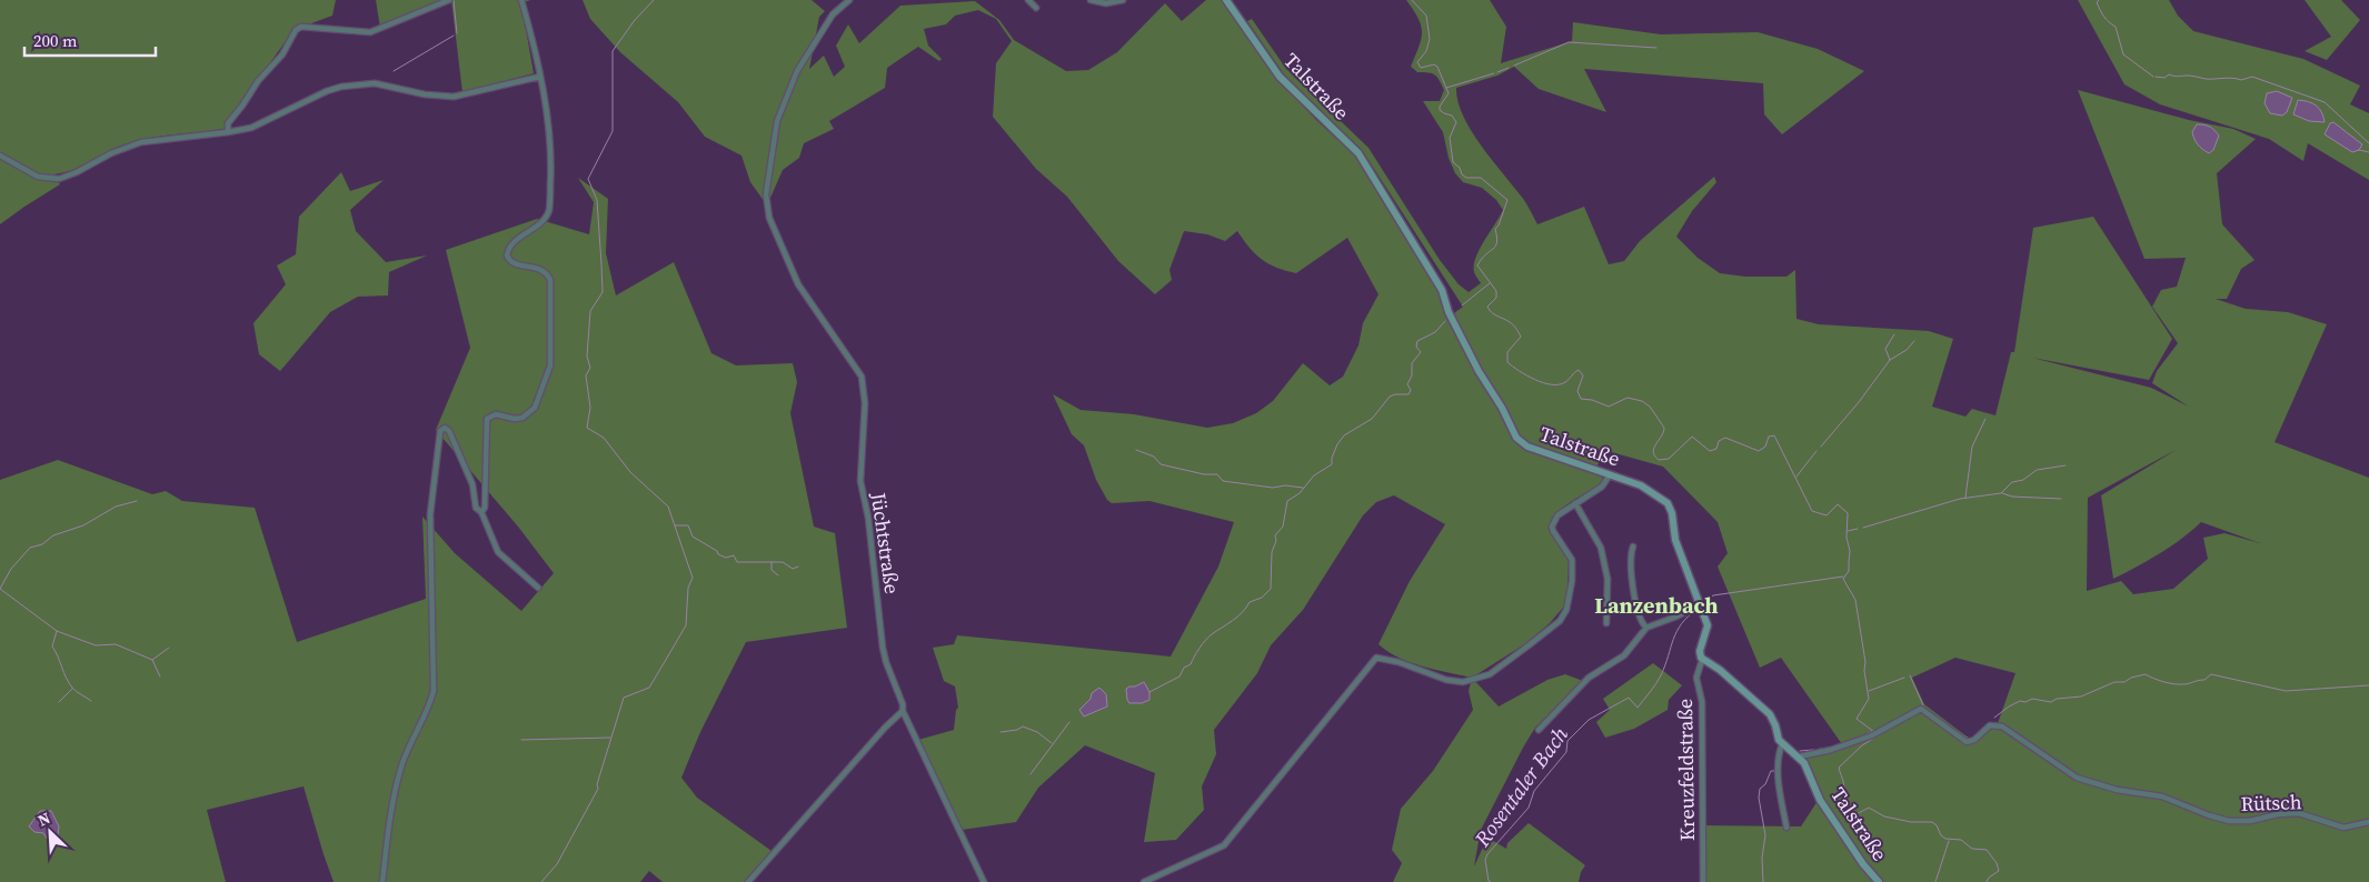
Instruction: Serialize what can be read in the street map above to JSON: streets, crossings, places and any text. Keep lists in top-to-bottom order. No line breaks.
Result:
{"streets":{"main road":["Talstraße"],"street":["Jüchtstraße","Kreuzfeldstraße","Rütsch"]},"crossings":[["Talstraße","Kreuzfeldstraße"],["Talstraße","Rütsch"]],"districts":["Lanzenbach"],"water":["Rosentaler Bach"],"scale_bar":"200 m","north":"top left"}
